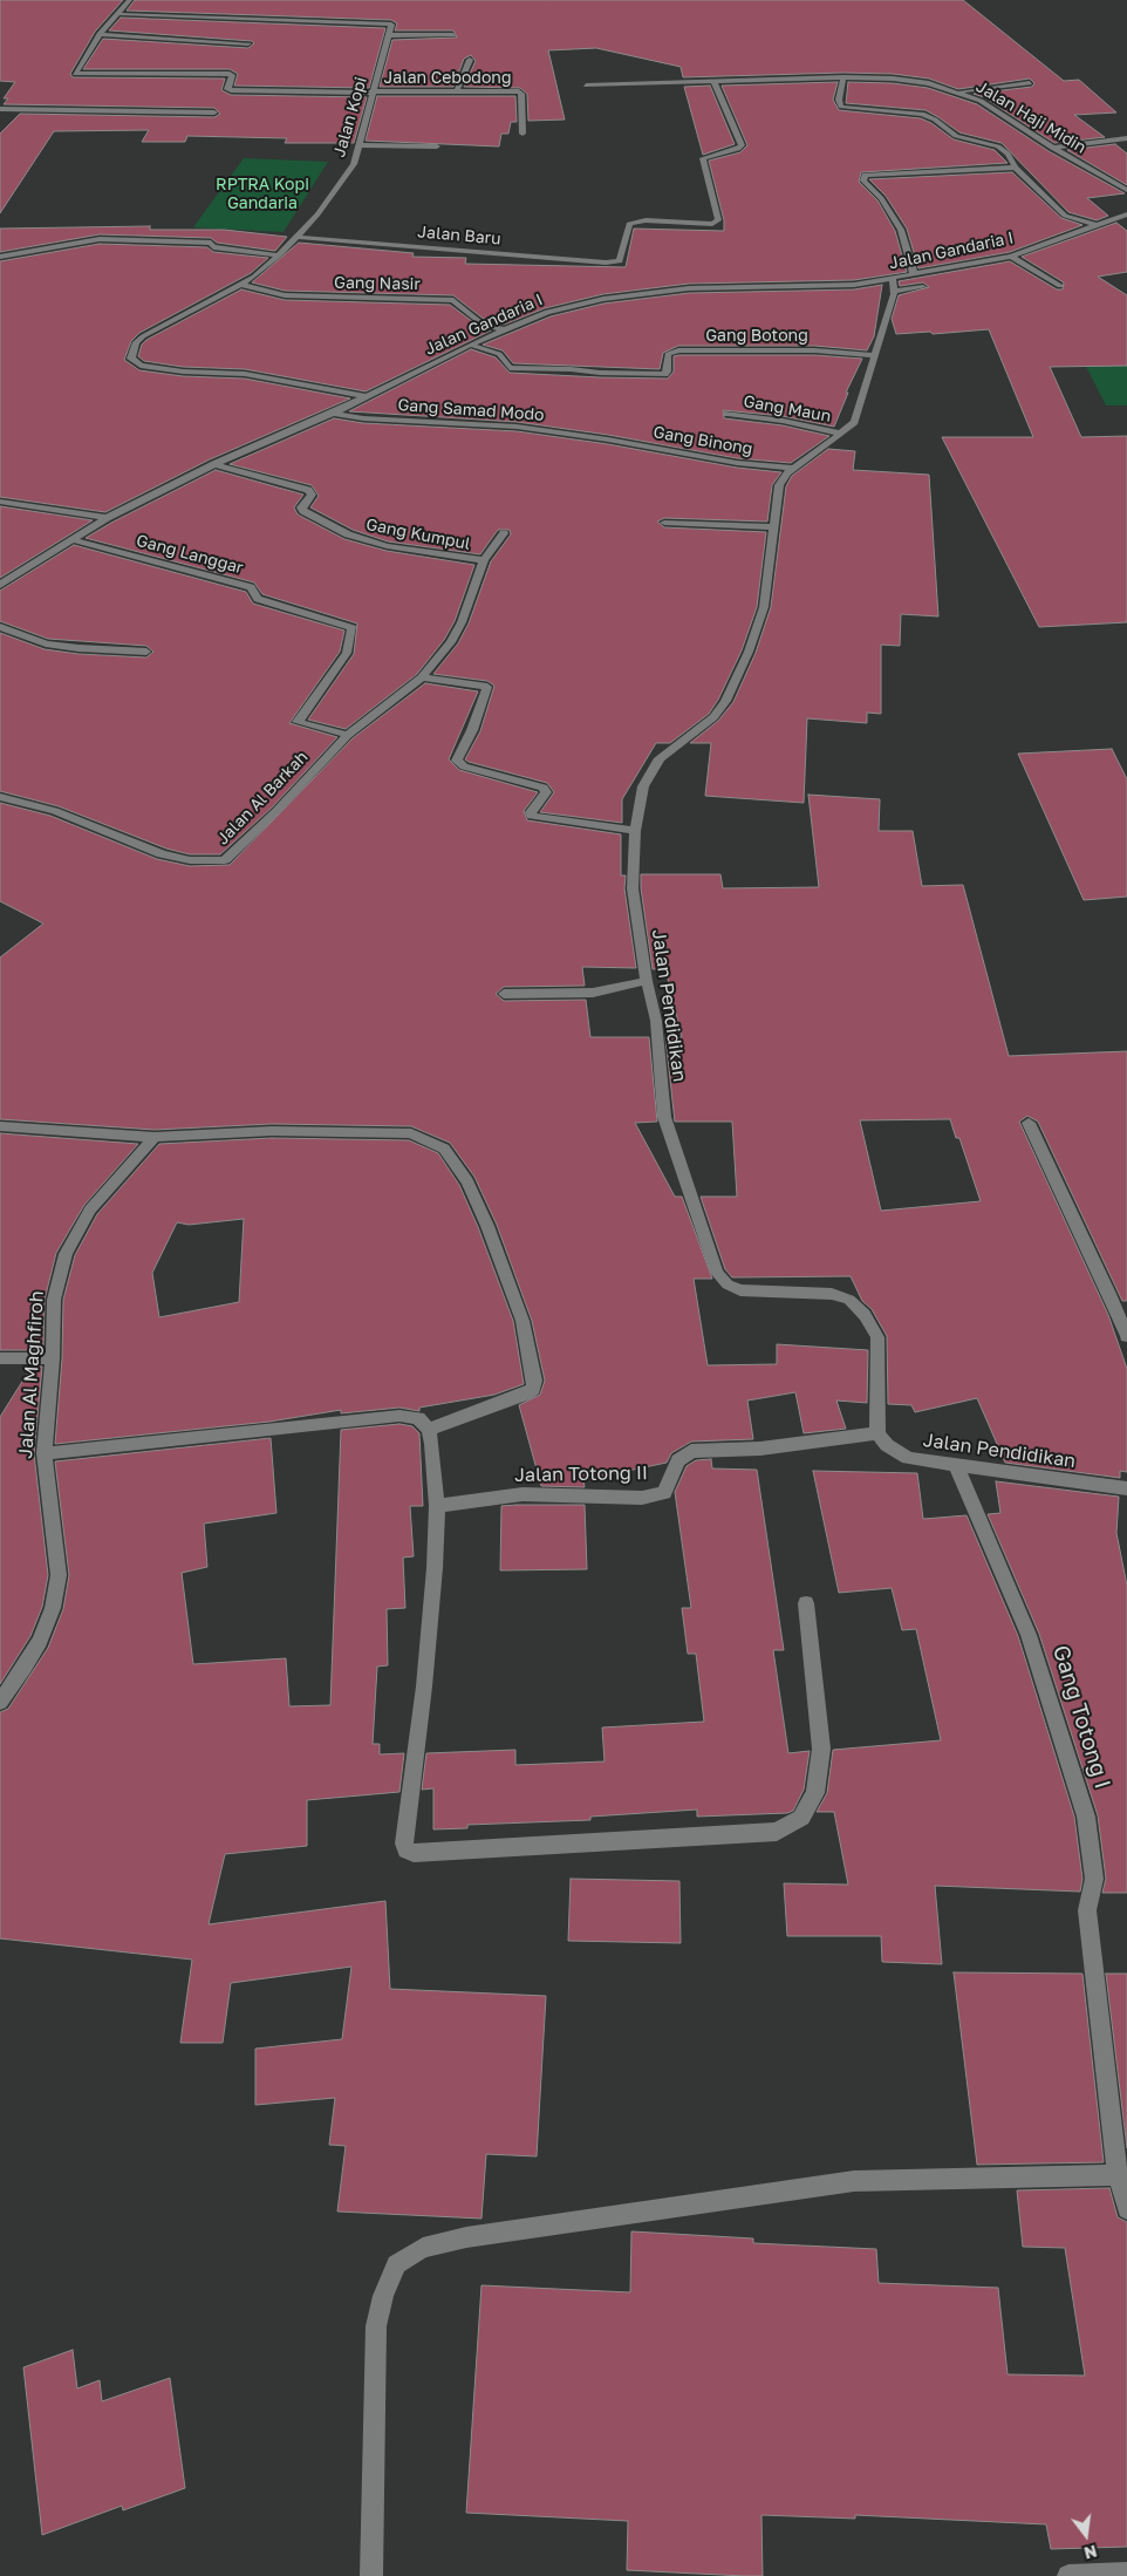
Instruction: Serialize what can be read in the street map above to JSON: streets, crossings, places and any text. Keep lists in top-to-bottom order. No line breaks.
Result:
{"streets":{"street":["Jalan Cebodong","Jalan Kopi","Jalan Haji Midin","Jalan Baru","Jalan Gandaria I","Gang Nasir","Gang Botong","Gang Maun","Gang Samad Modo","Gang Binong","Gang Kumpul","Gang Langgar","Jalan Al Barkah","Jalan Pendidikan","Jalan Al Maghfiroh","Jalan Totong II","Gang Totong I"]},"crossings":[["Jalan Cebodong","Jalan Kopi"],["Jalan Kopi","Jalan Baru"],["Jalan Kopi","Jalan Gandaria I"],["Jalan Kopi","Gang Nasir"],["Jalan Haji Midin","Jalan Baru"],["Jalan Gandaria I","Gang Nasir"],["Jalan Gandaria I","Gang Botong"],["Jalan Gandaria I","Gang Samad Modo"],["Jalan Gandaria I","Gang Kumpul"],["Jalan Gandaria I","Gang Langgar"],["Jalan Gandaria I","Jalan Pendidikan"],["Gang Botong","Jalan Pendidikan"],["Gang Maun","Jalan Pendidikan"],["Gang Samad Modo","Gang Binong"],["Gang Binong","Jalan Pendidikan"],["Gang Kumpul","Jalan Al Barkah"],["Gang Langgar","Jalan Al Barkah"],["Jalan Pendidikan","Jalan Totong II"],["Jalan Pendidikan","Gang Totong I"]],"parks":["RPTRA Kopi Gandaria"],"north":"bottom"}
